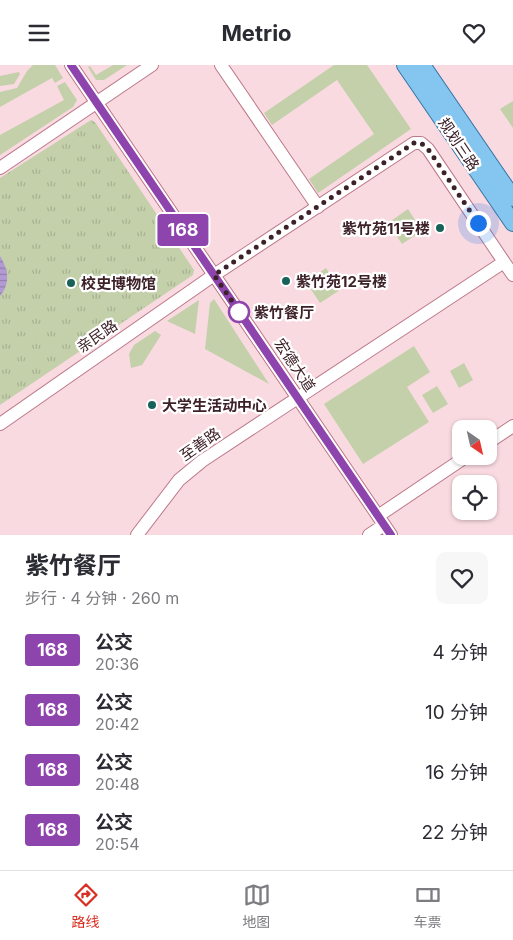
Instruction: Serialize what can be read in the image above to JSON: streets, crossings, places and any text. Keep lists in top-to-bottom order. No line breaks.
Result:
{"streets":{"main road":["规划三路"],"street":["亲民路","宏德大道","至善路"]},"crossings":[["亲民路","宏德大道"],["亲民路","至善路"],["宏德大道","至善路"]],"places":["紫竹苑11号楼","紫竹苑12号楼","校史博物馆","紫竹餐厅","大学生活动中心"],"lines":["bus line 168"],"north":"bottom right","page":{"header":"Metrio","on_map":"168","heading":["紫竹餐厅","步行 · 4 分钟 · 260 m"],"list":[{"mark":"168","name":"公交","note":"20:36","value":"4 分钟"},{"mark":"168","name":"公交","note":"20:42","value":"10 分钟"},{"mark":"168","name":"公交","note":"20:48","value":"16 分钟"},{"mark":"168","name":"公交","note":"20:54","value":"22 分钟"}],"tabs":["路线","地图","车票"]}}
